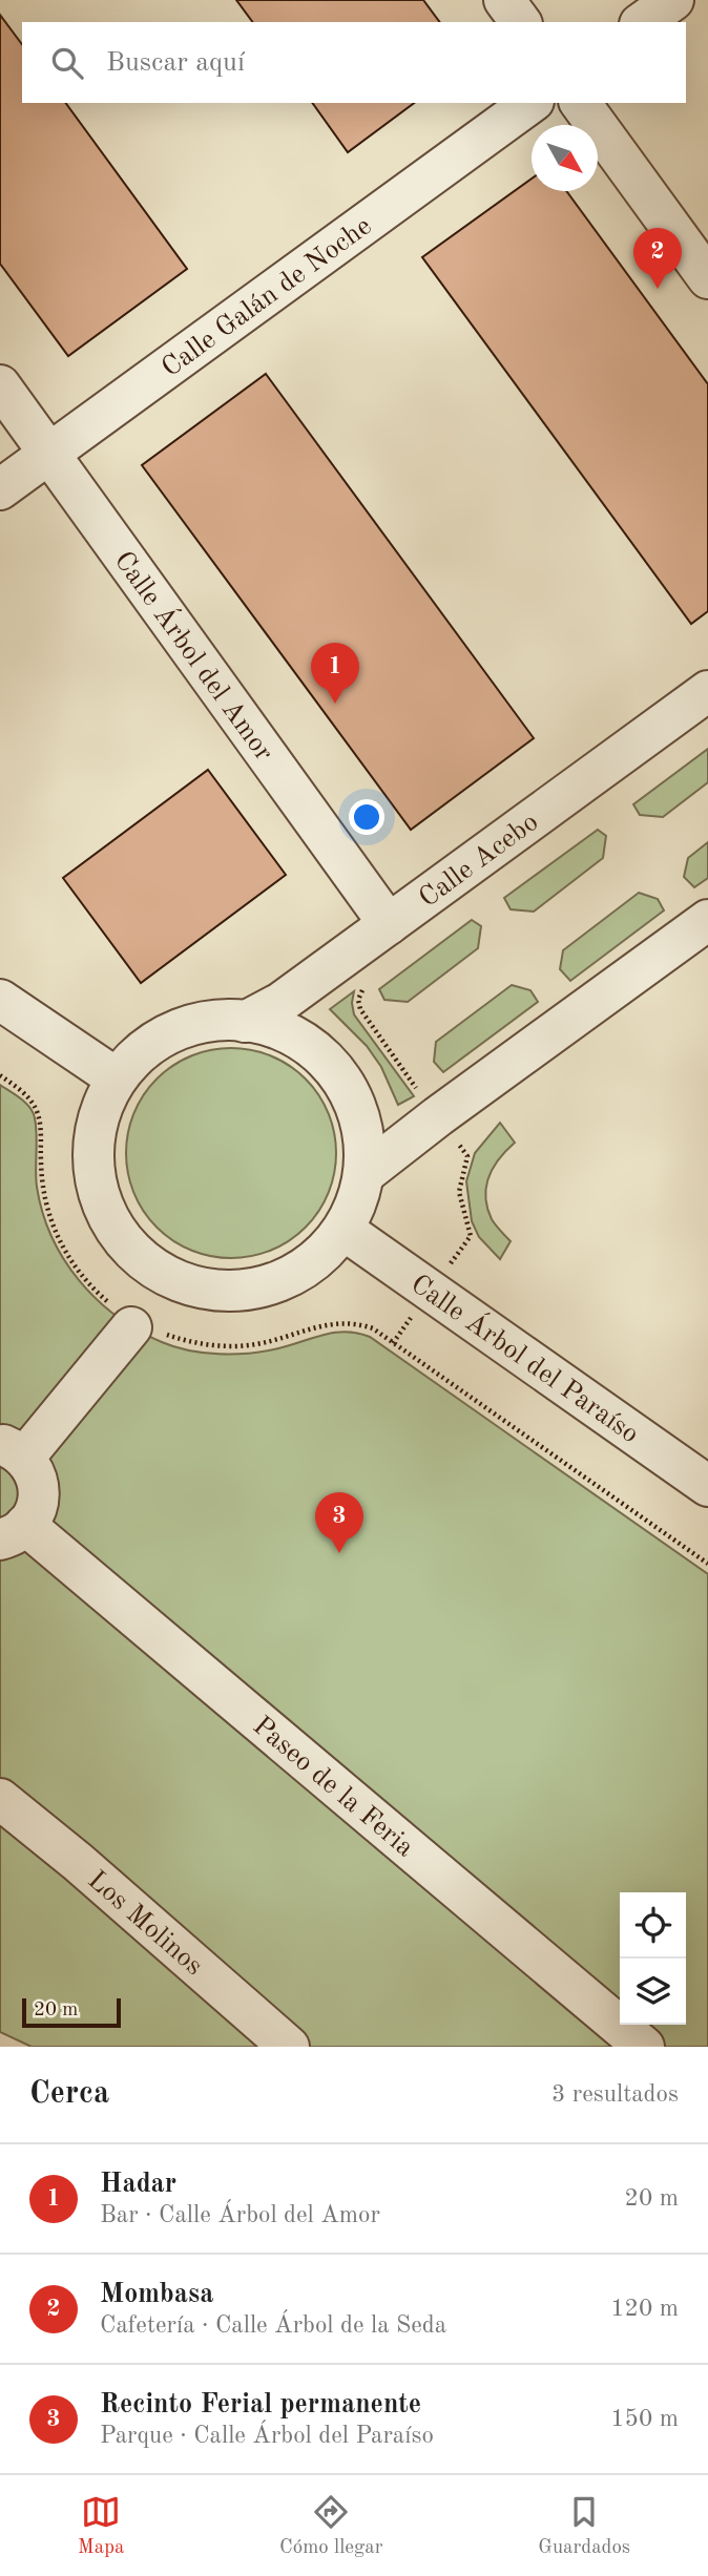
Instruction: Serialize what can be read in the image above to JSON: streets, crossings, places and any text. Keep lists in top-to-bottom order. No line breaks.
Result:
{"streets":{"street":["Calle Galán de Noche","Calle Árbol del Amor","Calle Acebo","Calle Árbol del Paraíso","Paseo de la Feria","Los Molinos"]},"crossings":[["Calle Galán de Noche","Calle Árbol del Amor"],["Calle Árbol del Amor","Calle Acebo"]],"scale_bar":"20 m","north":"bottom right","page":{"search":"Buscar aquí","pins":["2","1","3"],"scale":"20 m","heading":["Cerca","3 resultados"],"list":[{"mark":"1","name":"Hadar","note":"Bar · Calle Árbol del Amor","value":"20 m"},{"mark":"2","name":"Mombasa","note":"Cafetería · Calle Árbol de la Seda","value":"120 m"},{"mark":"3","name":"Recinto Ferial permanente","note":"Parque · Calle Árbol del Paraíso","value":"150 m"}],"nav":["Mapa","Cómo llegar","Guardados"]}}
